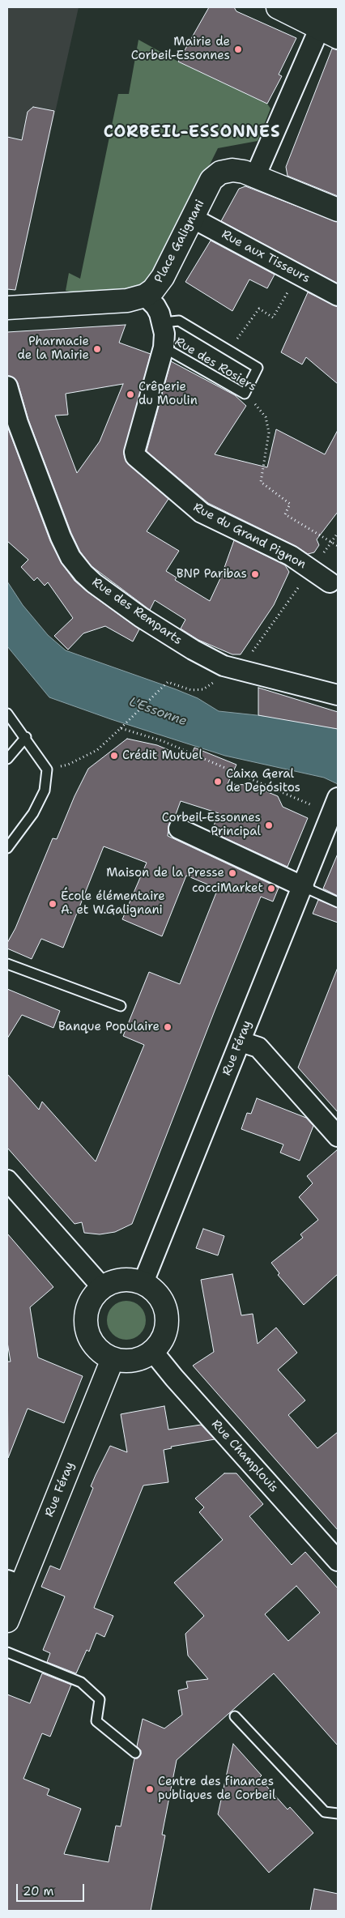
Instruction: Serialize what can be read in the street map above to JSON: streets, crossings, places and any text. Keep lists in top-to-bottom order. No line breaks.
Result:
{"streets":{"main road":["Place Galignani","Rue Féray"],"street":["Rue aux Tisseurs","Rue du Grand Pignon","Rue des Remparts","Rue Champlouis"],"lane":["Rue des Rosiers"]},"crossings":[["Place Galignani","Rue aux Tisseurs"],["Place Galignani","Rue du Grand Pignon"],["Rue des Rosiers","Rue du Grand Pignon"],["Rue Féray","Rue Champlouis"]],"districts":["CORBEIL-ESSONNES"],"water":["L'Essonne"],"places":["Mairie de Corbeil-Essonnes","Pharmacie de la Mairie","Crêperie du Moulin","BNP Paribas","Crédit Mutuel","Caixa Geral de Depósitos","Corbeil-Essonnes Principal","Maison de la Presse","cocciMarket","École élémentaire A. et W.Galignani","Banque Populaire","Centre des finances publiques de Corbeil"],"scale_bar":"20 m"}
